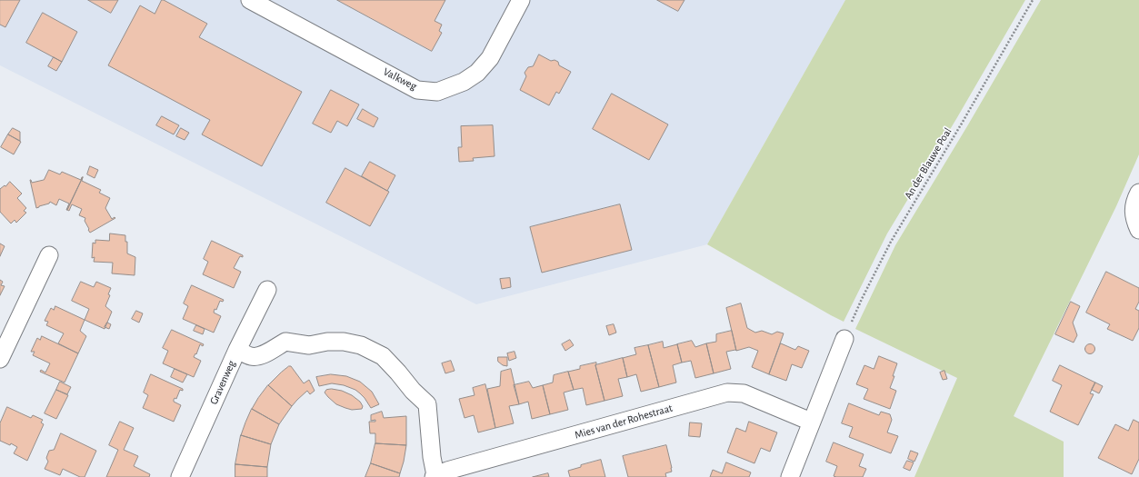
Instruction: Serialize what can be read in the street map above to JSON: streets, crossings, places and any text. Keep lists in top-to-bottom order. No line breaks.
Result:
{"streets":{"street":["Valkweg","Gravenweg","Mies van der Rohestraat"],"path":["An der Blauwe Poal"]}}
